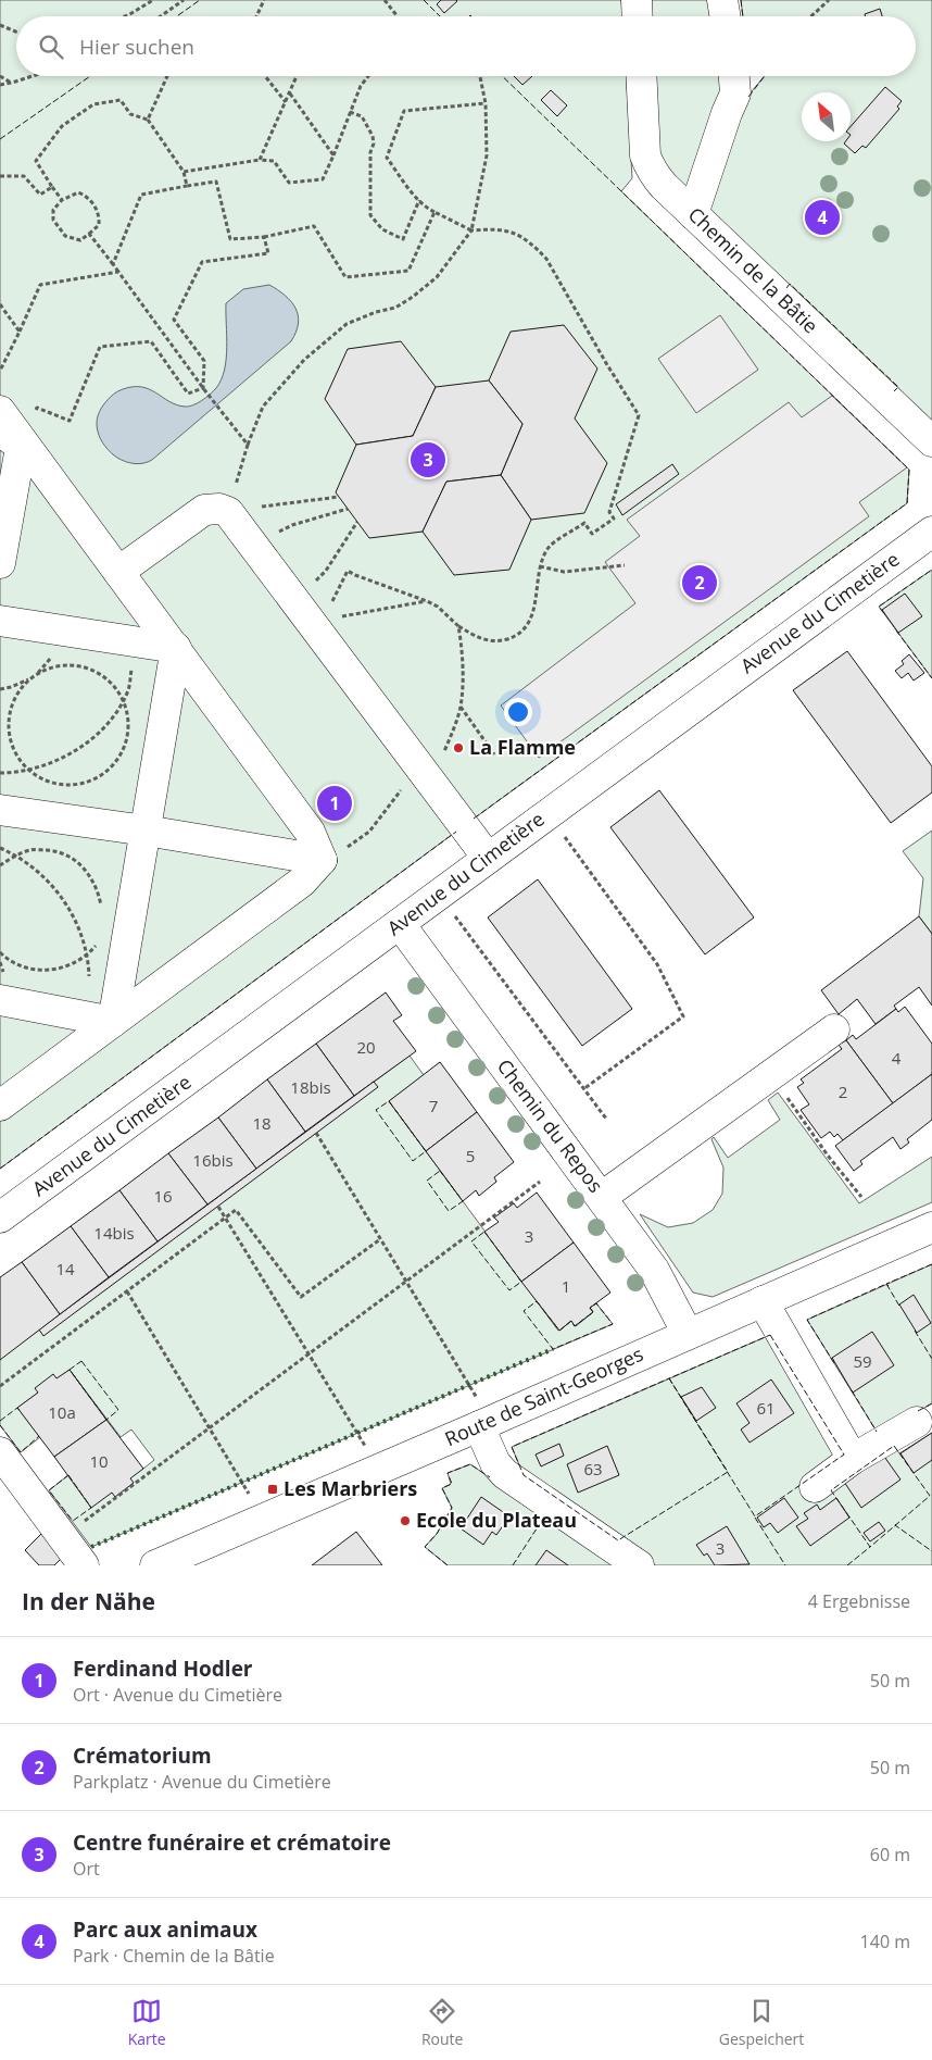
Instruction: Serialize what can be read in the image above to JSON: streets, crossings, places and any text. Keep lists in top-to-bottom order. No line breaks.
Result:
{"streets":{"street":["Chemin de la Bâtie","Avenue du Cimetière","Chemin du Repos","Route de Saint-Georges"]},"crossings":[["Avenue du Cimetière","Chemin du Repos"],["Chemin du Repos","Route de Saint-Georges"]],"places":{"other":["La Flamme","Ecole du Plateau"],"transit":["Les Marbriers"]},"house_numbers":["20","4","18bis","2","7","18","5","16bis","16","14bis","3","14","1","59","61","10a","10","63","3"],"north":"top left","page":{"search":"Hier suchen","pins":["4","3","2","1"],"heading":["In der Nähe","4 Ergebnisse"],"list":[{"mark":"1","name":"Ferdinand Hodler","note":"Ort · Avenue du Cimetière","value":"50 m"},{"mark":"2","name":"Crématorium","note":"Parkplatz · Avenue du Cimetière","value":"50 m"},{"mark":"3","name":"Centre funéraire et crématoire","note":"Ort","value":"60 m"},{"mark":"4","name":"Parc aux animaux","note":"Park · Chemin de la Bâtie","value":"140 m"}],"nav":["Karte","Route","Gespeichert"]}}
